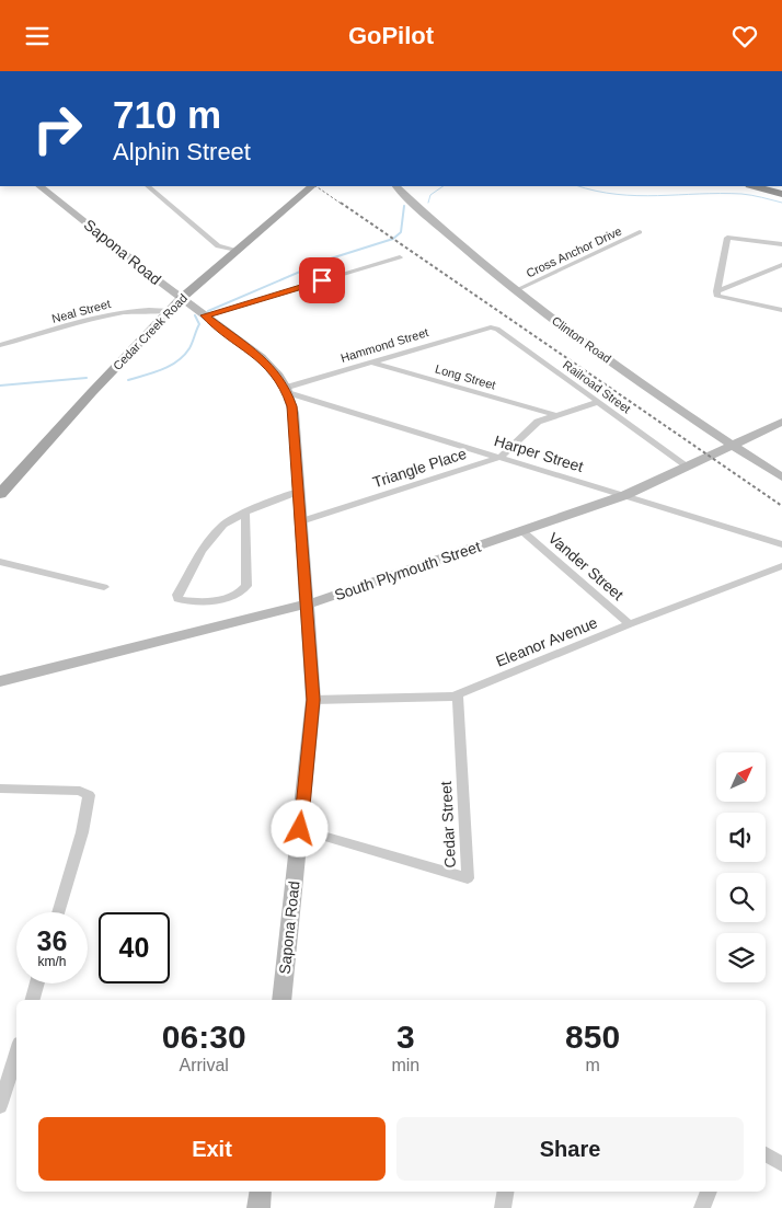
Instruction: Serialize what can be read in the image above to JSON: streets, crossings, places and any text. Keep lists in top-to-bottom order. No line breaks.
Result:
{"streets":{"main road":["Cedar Creek Road"],"street":["Sapona Road","Cross Anchor Drive","Neal Street","Clinton Road","Hammond Street","Long Street","Railroad Street","Harper Street","Triangle Place","Vander Street","South Plymouth Street","Eleanor Avenue","Cedar Street"]},"crossings":[["Sapona Road","Cedar Creek Road"],["Sapona Road","Hammond Street"],["Sapona Road","Harper Street"],["Sapona Road","Triangle Place"],["Sapona Road","South Plymouth Street"],["Sapona Road","Eleanor Avenue"],["Sapona Road","Cedar Street"],["Cross Anchor Drive","Clinton Road"],["Neal Street","Cedar Creek Road"],["Clinton Road","South Plymouth Street"],["Hammond Street","Long Street"],["Hammond Street","Railroad Street"],["Hammond Street","Harper Street"],["Long Street","Triangle Place"],["Railroad Street","Triangle Place"],["Railroad Street","South Plymouth Street"],["Harper Street","Triangle Place"],["Harper Street","South Plymouth Street"],["Vander Street","South Plymouth Street"],["Vander Street","Eleanor Avenue"],["Eleanor Avenue","Cedar Street"]],"north":"top right","page":{"header":"GoPilot","turn":["710 m","Alphin Street"],"speed":"36 km/h","limit":"40","eta":["06:30","Arrival","3","min","850","m"],"buttons":["Exit","Share"]}}
